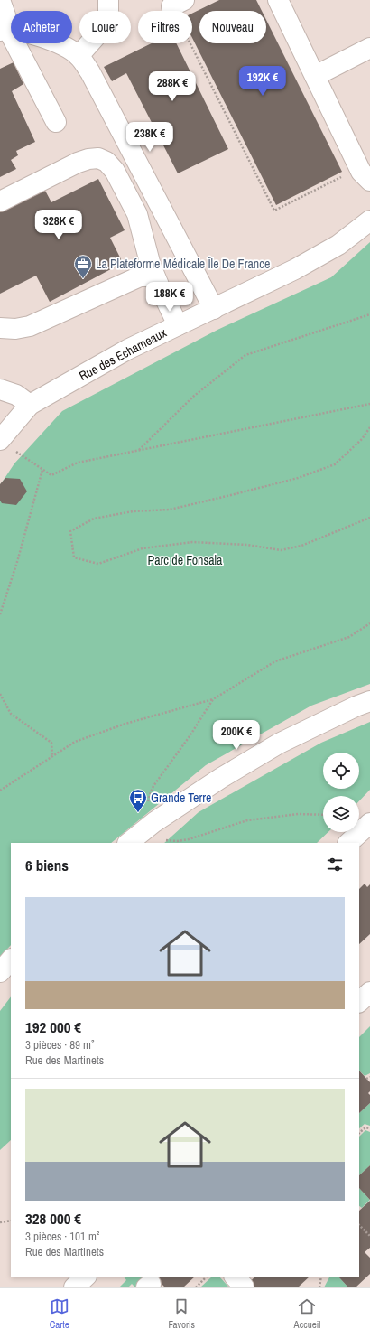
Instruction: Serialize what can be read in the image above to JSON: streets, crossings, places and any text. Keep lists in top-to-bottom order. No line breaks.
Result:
{"streets":{"street":["Rue des Echarneaux"]},"parks":["Parc de Fonsala"],"places":{"office":["La Plateforme Médicale Île De France"],"bus stop":["Grande Terre"]},"page":{"chip":["Acheter","Louer","Filtres","Nouveau"],"price":["192K €","288K €","238K €","328K €","188K €","200K €"],"heading":"6 biens","list":[{"name":"192 000 €","note":"3 pièces · 89 m² · Rue des Martinets"},{"name":"328 000 €","note":"3 pièces · 101 m² · Rue des Martinets"}],"tabs":["Carte","Favoris","Accueil"]}}
